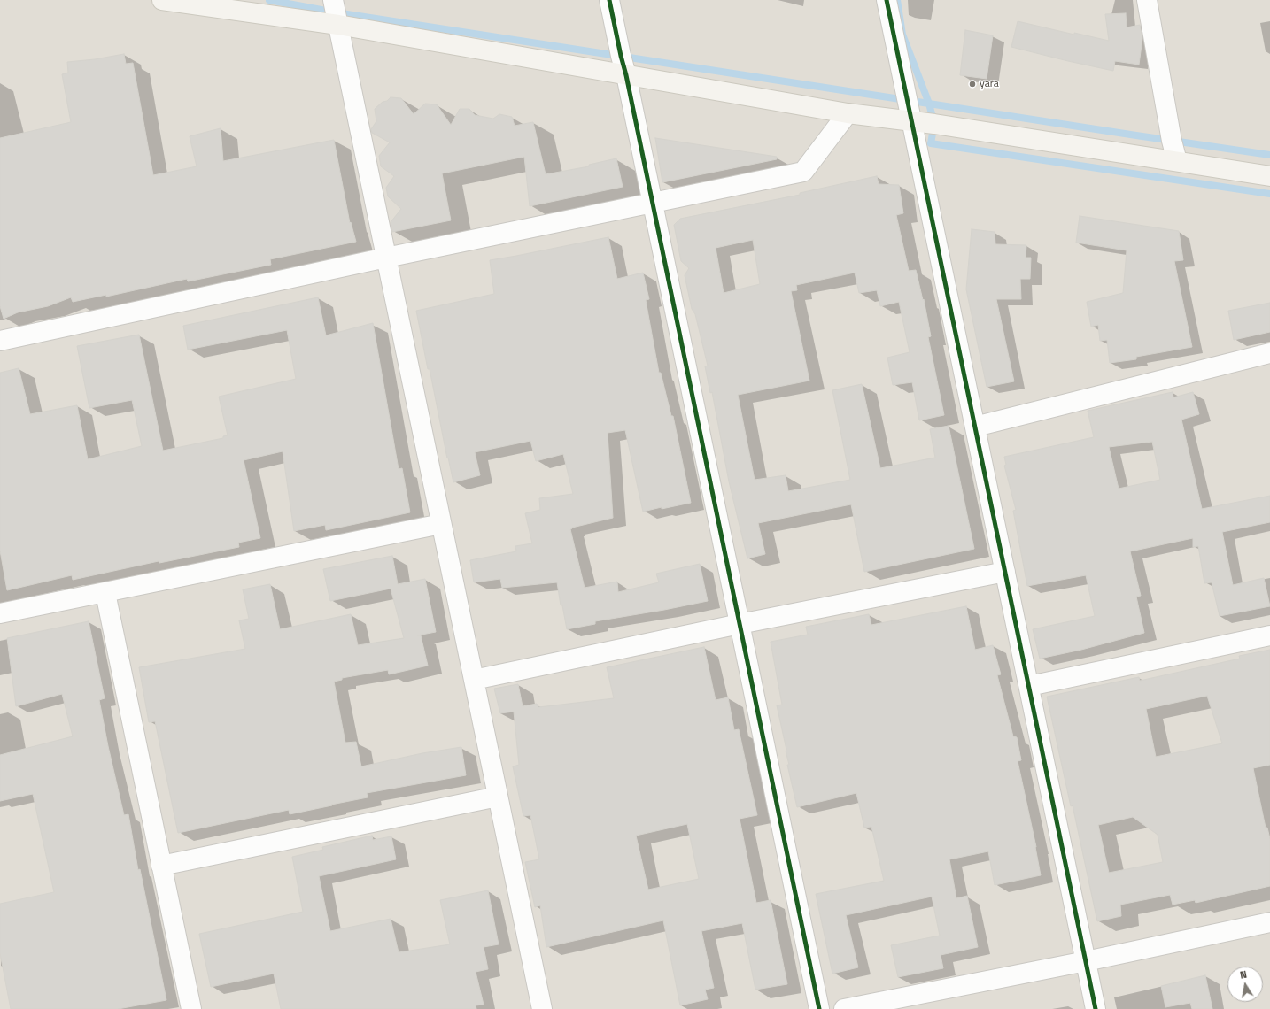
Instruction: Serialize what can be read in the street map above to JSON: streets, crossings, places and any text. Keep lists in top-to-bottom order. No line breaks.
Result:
{"places":["yara"],"north":"top"}
